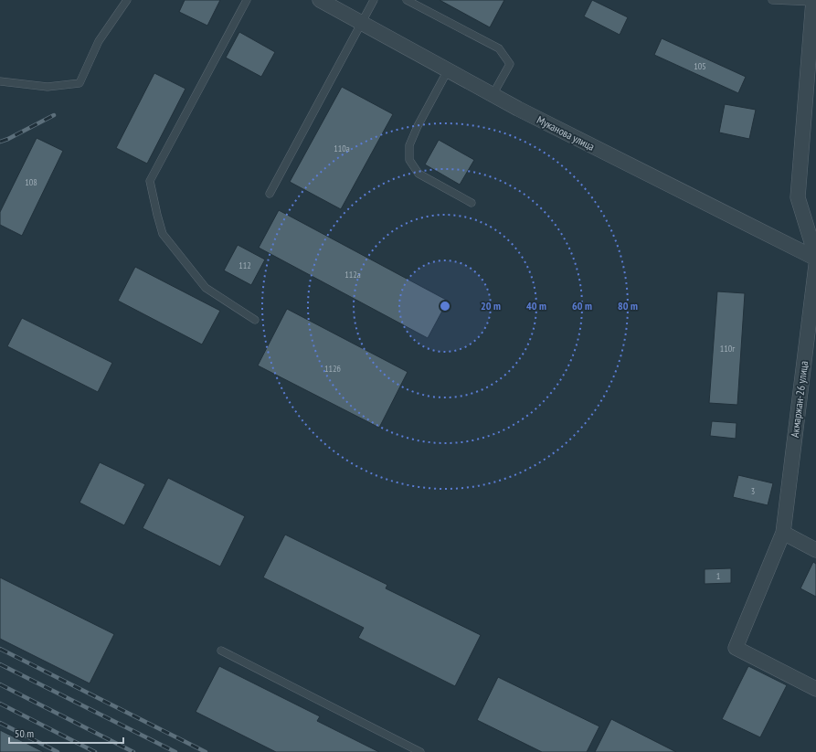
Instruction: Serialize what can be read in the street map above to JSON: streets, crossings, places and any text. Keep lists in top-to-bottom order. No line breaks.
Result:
{"streets":{"street":["Муканова улица","Акмаржан-26 улица"]},"house_numbers":["105","110а","108","112","112а","110г","112б","3","1"],"scale_bar":"50 m","rings":["20 m","40 m","60 m","80 m"]}
